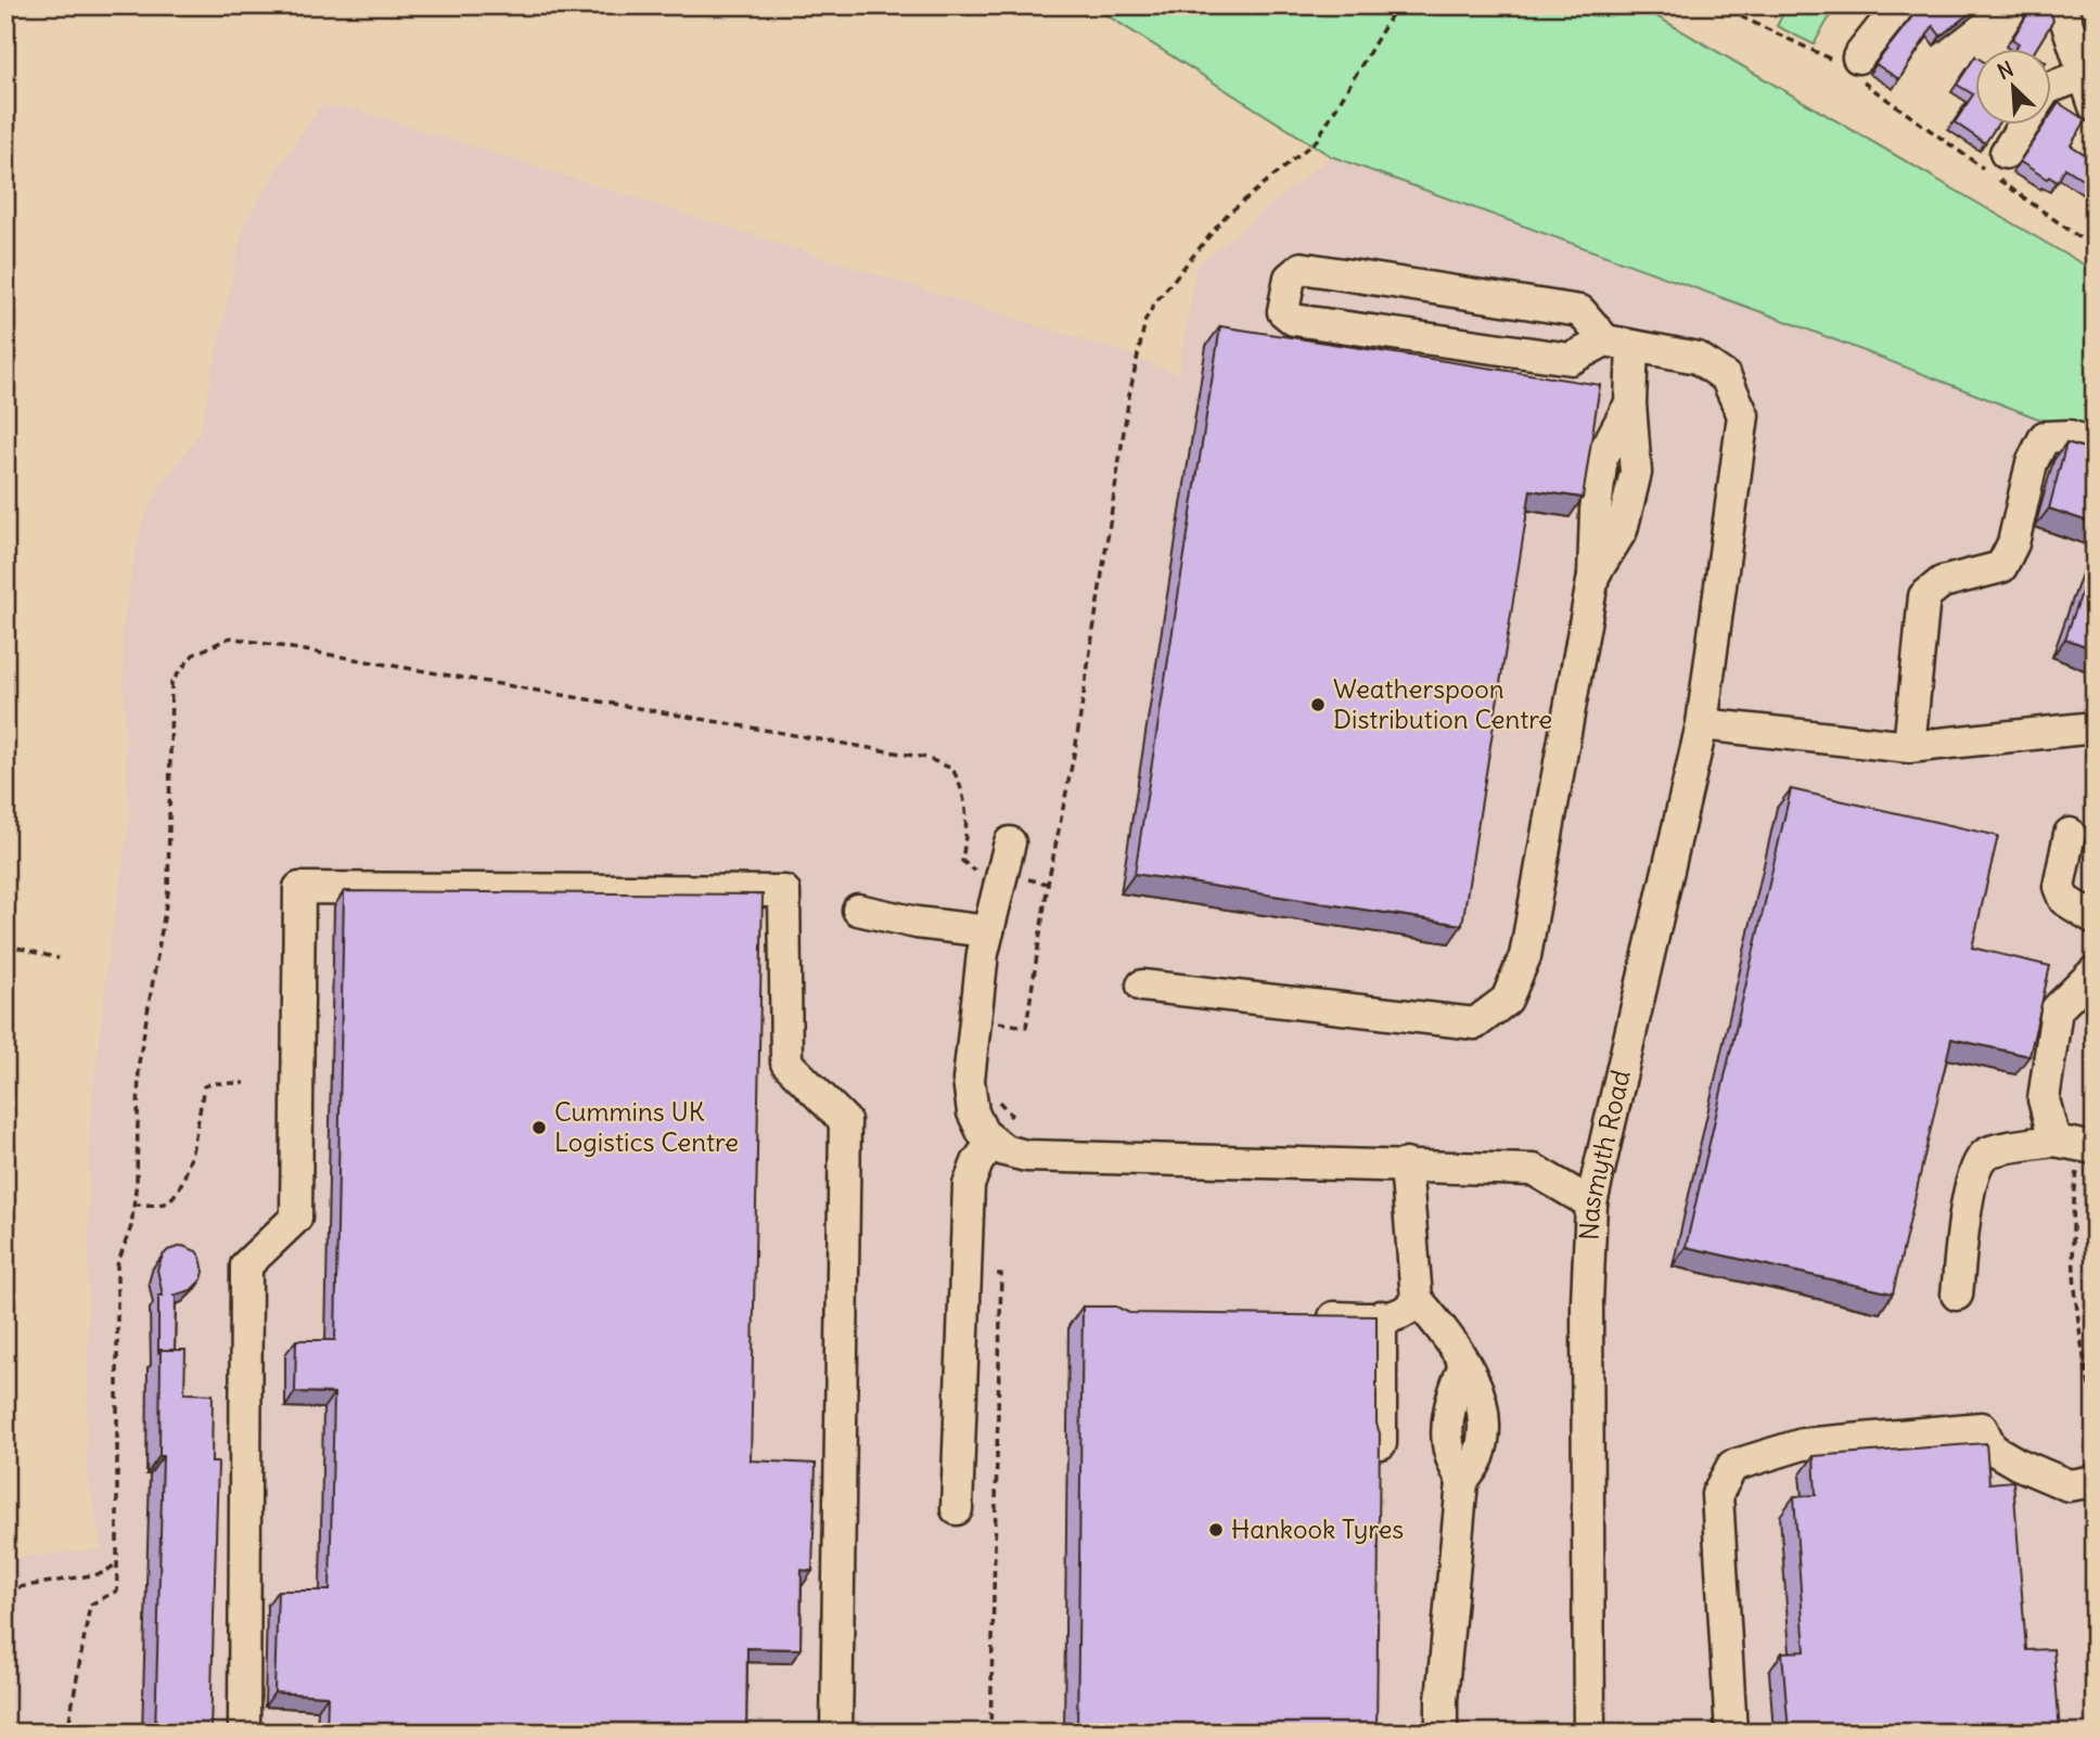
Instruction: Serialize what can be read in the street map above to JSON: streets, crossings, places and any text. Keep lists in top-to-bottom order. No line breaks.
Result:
{"streets":{"street":["Nasmyth Road"]},"places":["Weatherspoon Distribution Centre","Cummins UK Logistics Centre","Hankook Tyres"],"north":"top left"}
